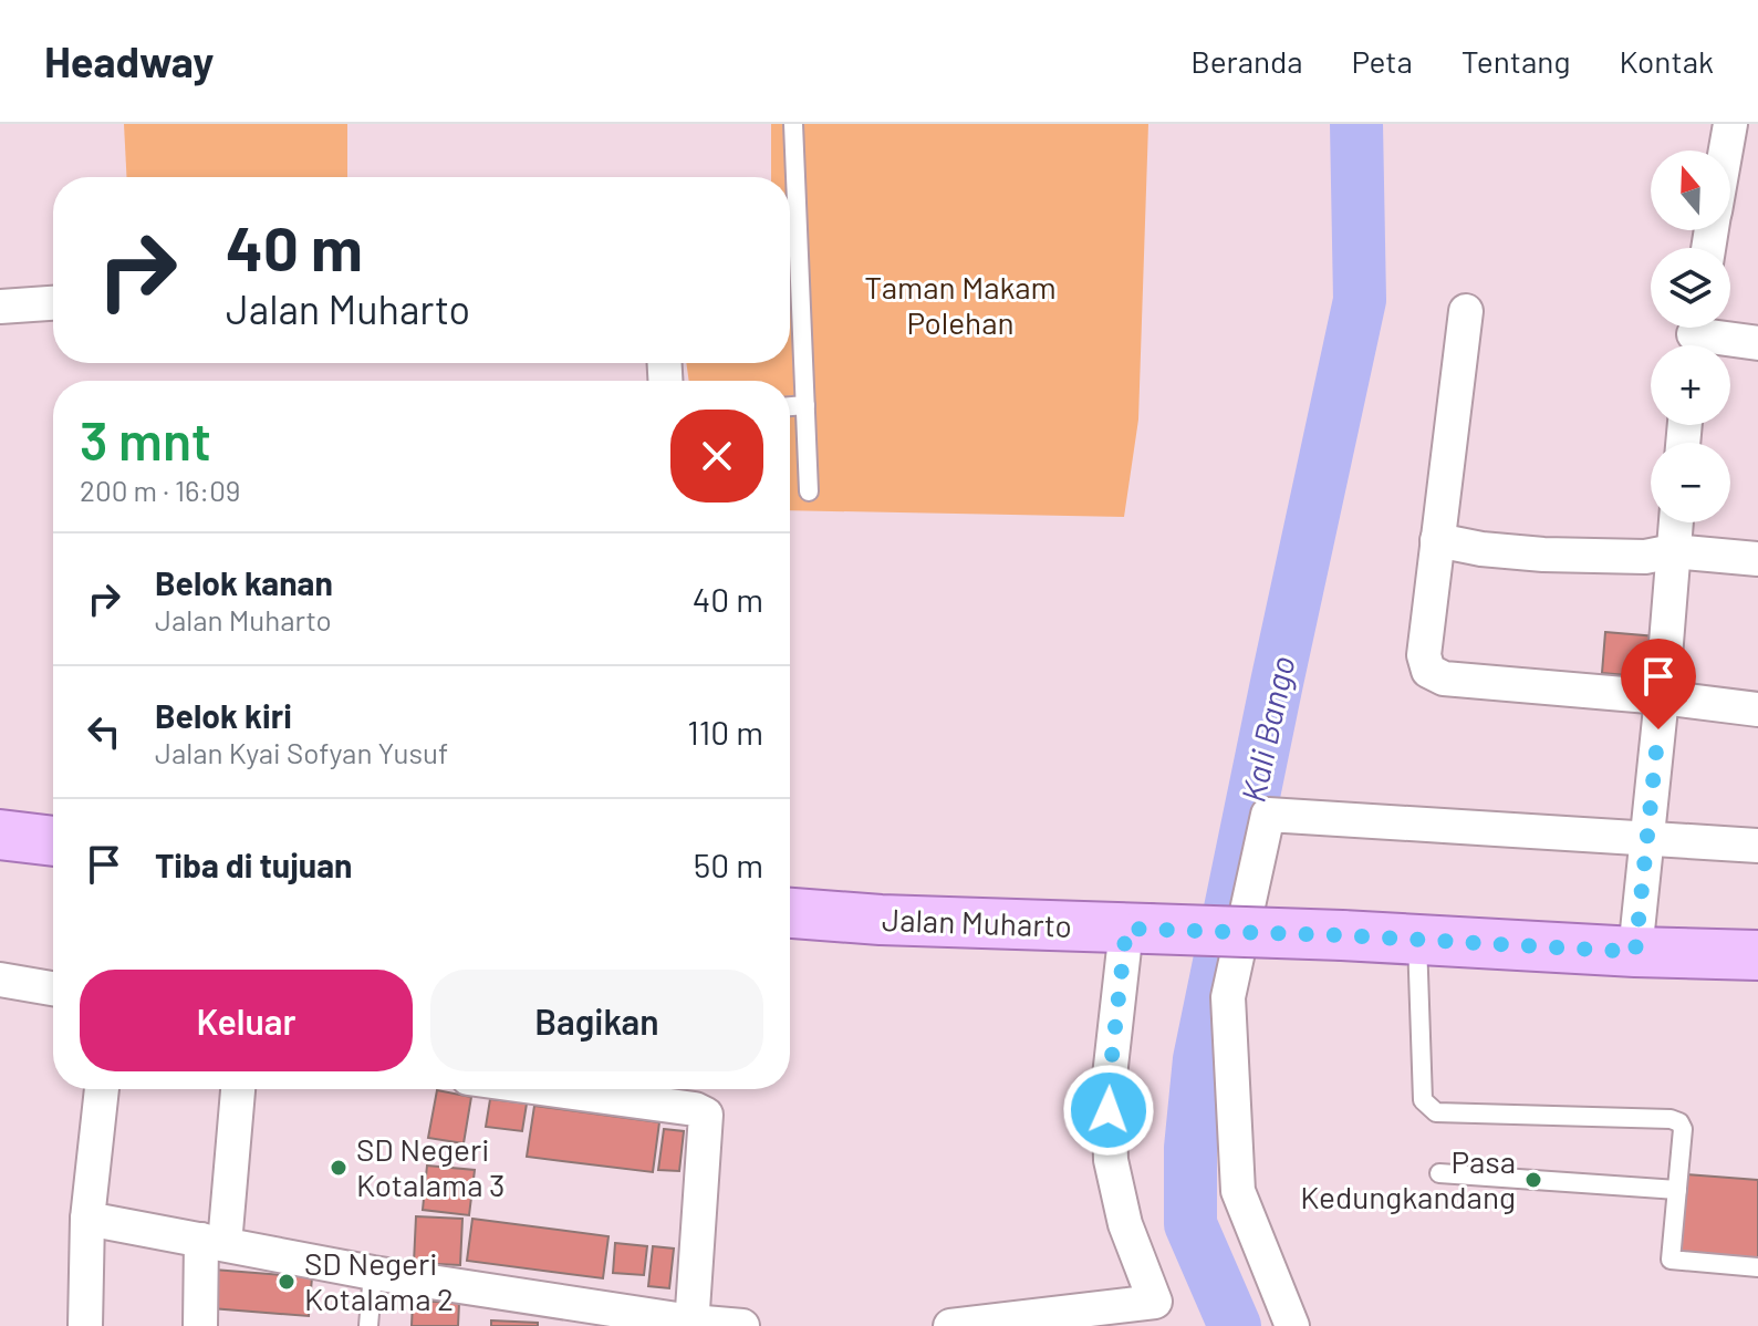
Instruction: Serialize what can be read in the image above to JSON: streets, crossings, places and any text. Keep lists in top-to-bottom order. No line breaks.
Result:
{"streets":{"main road":["Jalan Muharto"]},"water":["Kali Bango"],"parks":["Taman Makam Polehan"],"places":["SD Negeri Kotalama 3","Pasa Kedungkandang","SD Negeri Kotalama 2"],"north":"top","page":{"header":"Headway","nav":["Beranda","Peta","Tentang","Kontak"],"map_buttons":["+","−"],"turn":["40 m","Jalan Muharto"],"heading":["3 mnt","200 m · 16:09"],"list":[{"name":"Belok kanan","note":"Jalan Muharto","value":"40 m"},{"name":"Belok kiri","note":"Jalan Kyai Sofyan Yusuf","value":"110 m"},{"name":"Tiba di tujuan","value":"50 m"}],"buttons":["Keluar","Bagikan"]}}
